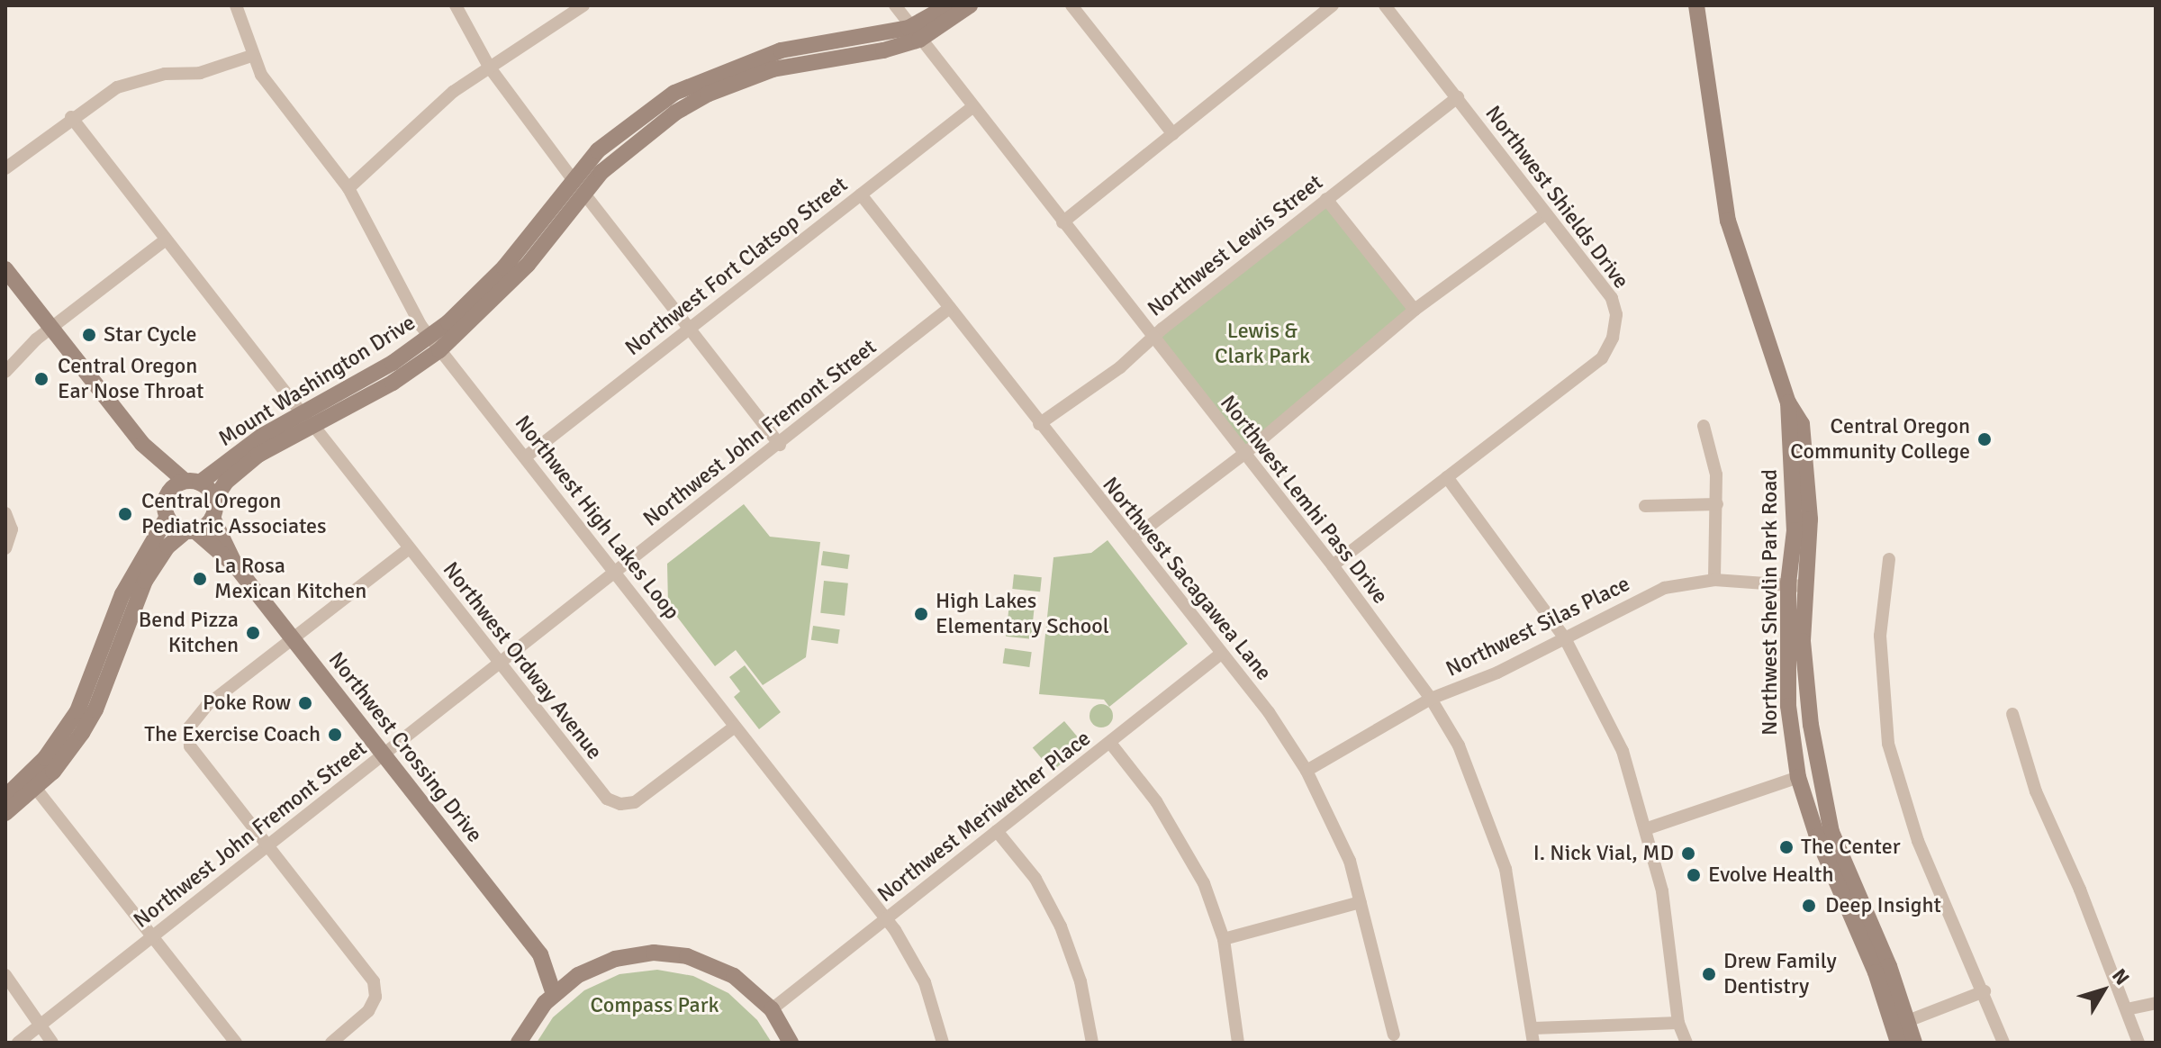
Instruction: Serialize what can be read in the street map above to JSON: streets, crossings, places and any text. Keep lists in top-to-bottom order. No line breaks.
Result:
{"streets":{"main road":["Mount Washington Drive","Northwest Shevlin Park Road","Northwest Crossing Drive"],"street":["Northwest Shields Drive","Northwest Lewis Street","Northwest Fort Clatsop Street","Northwest John Fremont Street","Northwest Lemhi Pass Drive","Northwest High Lakes Loop","Northwest Sacagawea Lane","Northwest Silas Place","Northwest Ordway Avenue","Northwest Meriwether Place"]},"crossings":[["Northwest Shields Drive","Northwest Lewis Street"],["Northwest Shields Drive","Northwest Lemhi Pass Drive"],["Northwest Lewis Street","Northwest Lemhi Pass Drive"],["Northwest Lewis Street","Northwest Sacagawea Lane"],["Northwest Fort Clatsop Street","Northwest Lemhi Pass Drive"],["Northwest Fort Clatsop Street","Northwest High Lakes Loop"],["Northwest Fort Clatsop Street","Northwest Sacagawea Lane"],["Mount Washington Drive","Northwest Lemhi Pass Drive"],["Mount Washington Drive","Northwest High Lakes Loop"],["Mount Washington Drive","Northwest Ordway Avenue"],["Mount Washington Drive","Northwest Crossing Drive"],["Northwest John Fremont Street","Northwest High Lakes Loop"],["Northwest John Fremont Street","Northwest Sacagawea Lane"],["Northwest John Fremont Street","Northwest Ordway Avenue"],["Northwest John Fremont Street","Northwest Crossing Drive"],["Northwest Lemhi Pass Drive","Northwest Silas Place"],["Northwest High Lakes Loop","Northwest Ordway Avenue"],["Northwest High Lakes Loop","Northwest Meriwether Place"],["Northwest Sacagawea Lane","Northwest Silas Place"],["Northwest Sacagawea Lane","Northwest Meriwether Place"],["Northwest Shevlin Park Road","Northwest Silas Place"]],"parks":["Lewis & Clark Park","Compass Park"],"places":["Star Cycle","Central Oregon Ear Nose Throat","Central Oregon Community College","Central Oregon Pediatric Associates","La Rosa Mexican Kitchen","High Lakes Elementary School","Bend Pizza Kitchen","Poke Row","The Exercise Coach","The Center","I. Nick Vial, MD","Evolve Health","Deep Insight","Drew Family Dentistry"],"north":"top right"}
